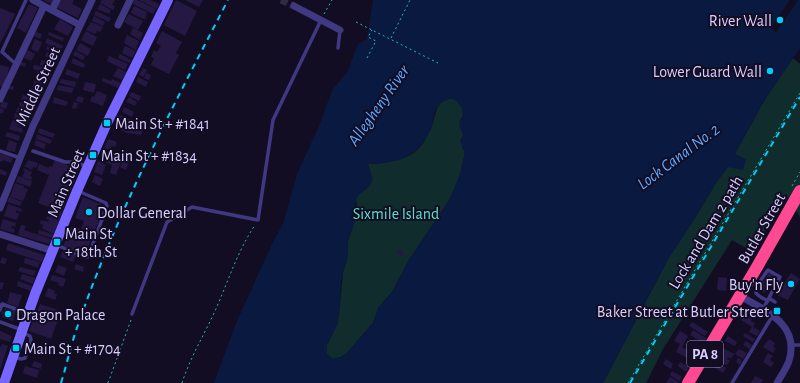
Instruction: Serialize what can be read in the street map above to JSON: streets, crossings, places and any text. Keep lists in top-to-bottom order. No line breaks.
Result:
{"streets":{"highway":["Butler Street","PA 8"],"main road":["Main Street"],"street":["Middle Street"],"path":["Lock and Dam 2 path"]},"water":["Allegheny River","Lock Canal No. 2"],"parks":["Sixmile Island"],"places":{"other":["River Wall","Lower Guard Wall","Dollar General","Buy'n Fly","Dragon Palace"],"transit":["Main St + #1841","Main St + #1834","Main St + 18th St","Baker Street at Butler Street","Main St + #1704"]}}
